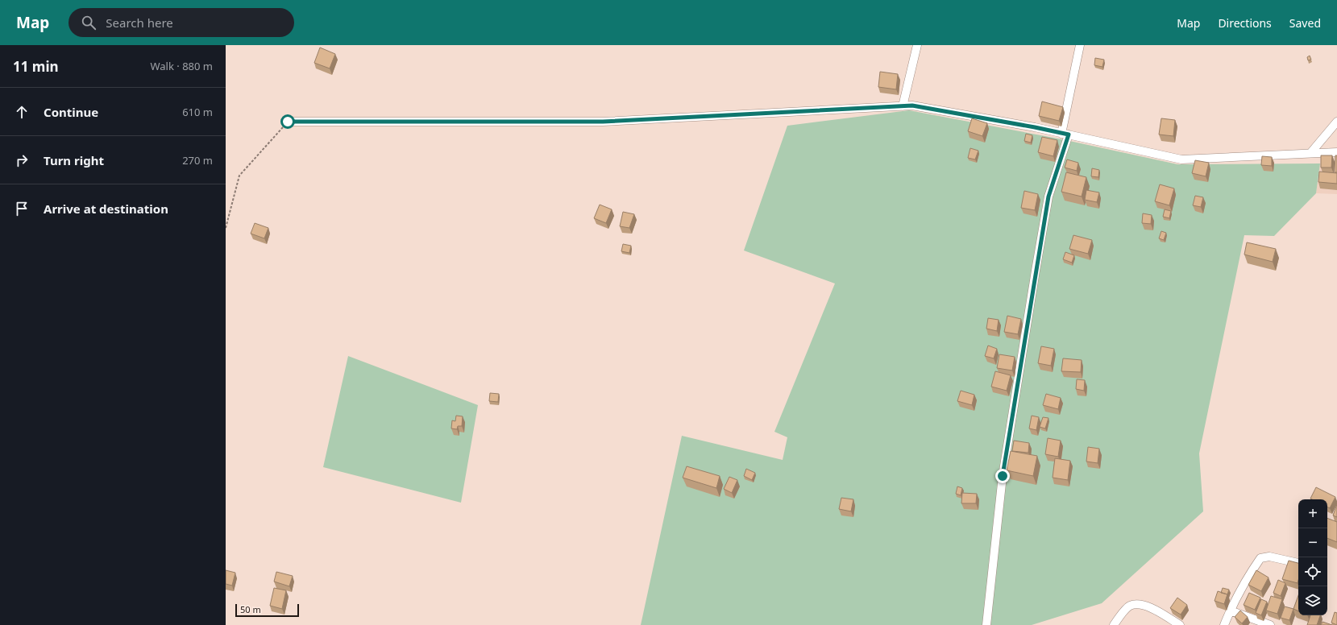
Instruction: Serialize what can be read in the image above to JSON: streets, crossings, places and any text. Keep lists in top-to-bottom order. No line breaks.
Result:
{"scale_bar":"50 m","page":{"header":"Map","search":"Search here","nav":["Map","Directions","Saved"],"heading":["11 min","Walk · 880 m"],"list":[["Continue","610 m"],["Turn right","270 m"],"Arrive at destination"],"map_buttons":["+","−"],"scale":"50 m"}}
